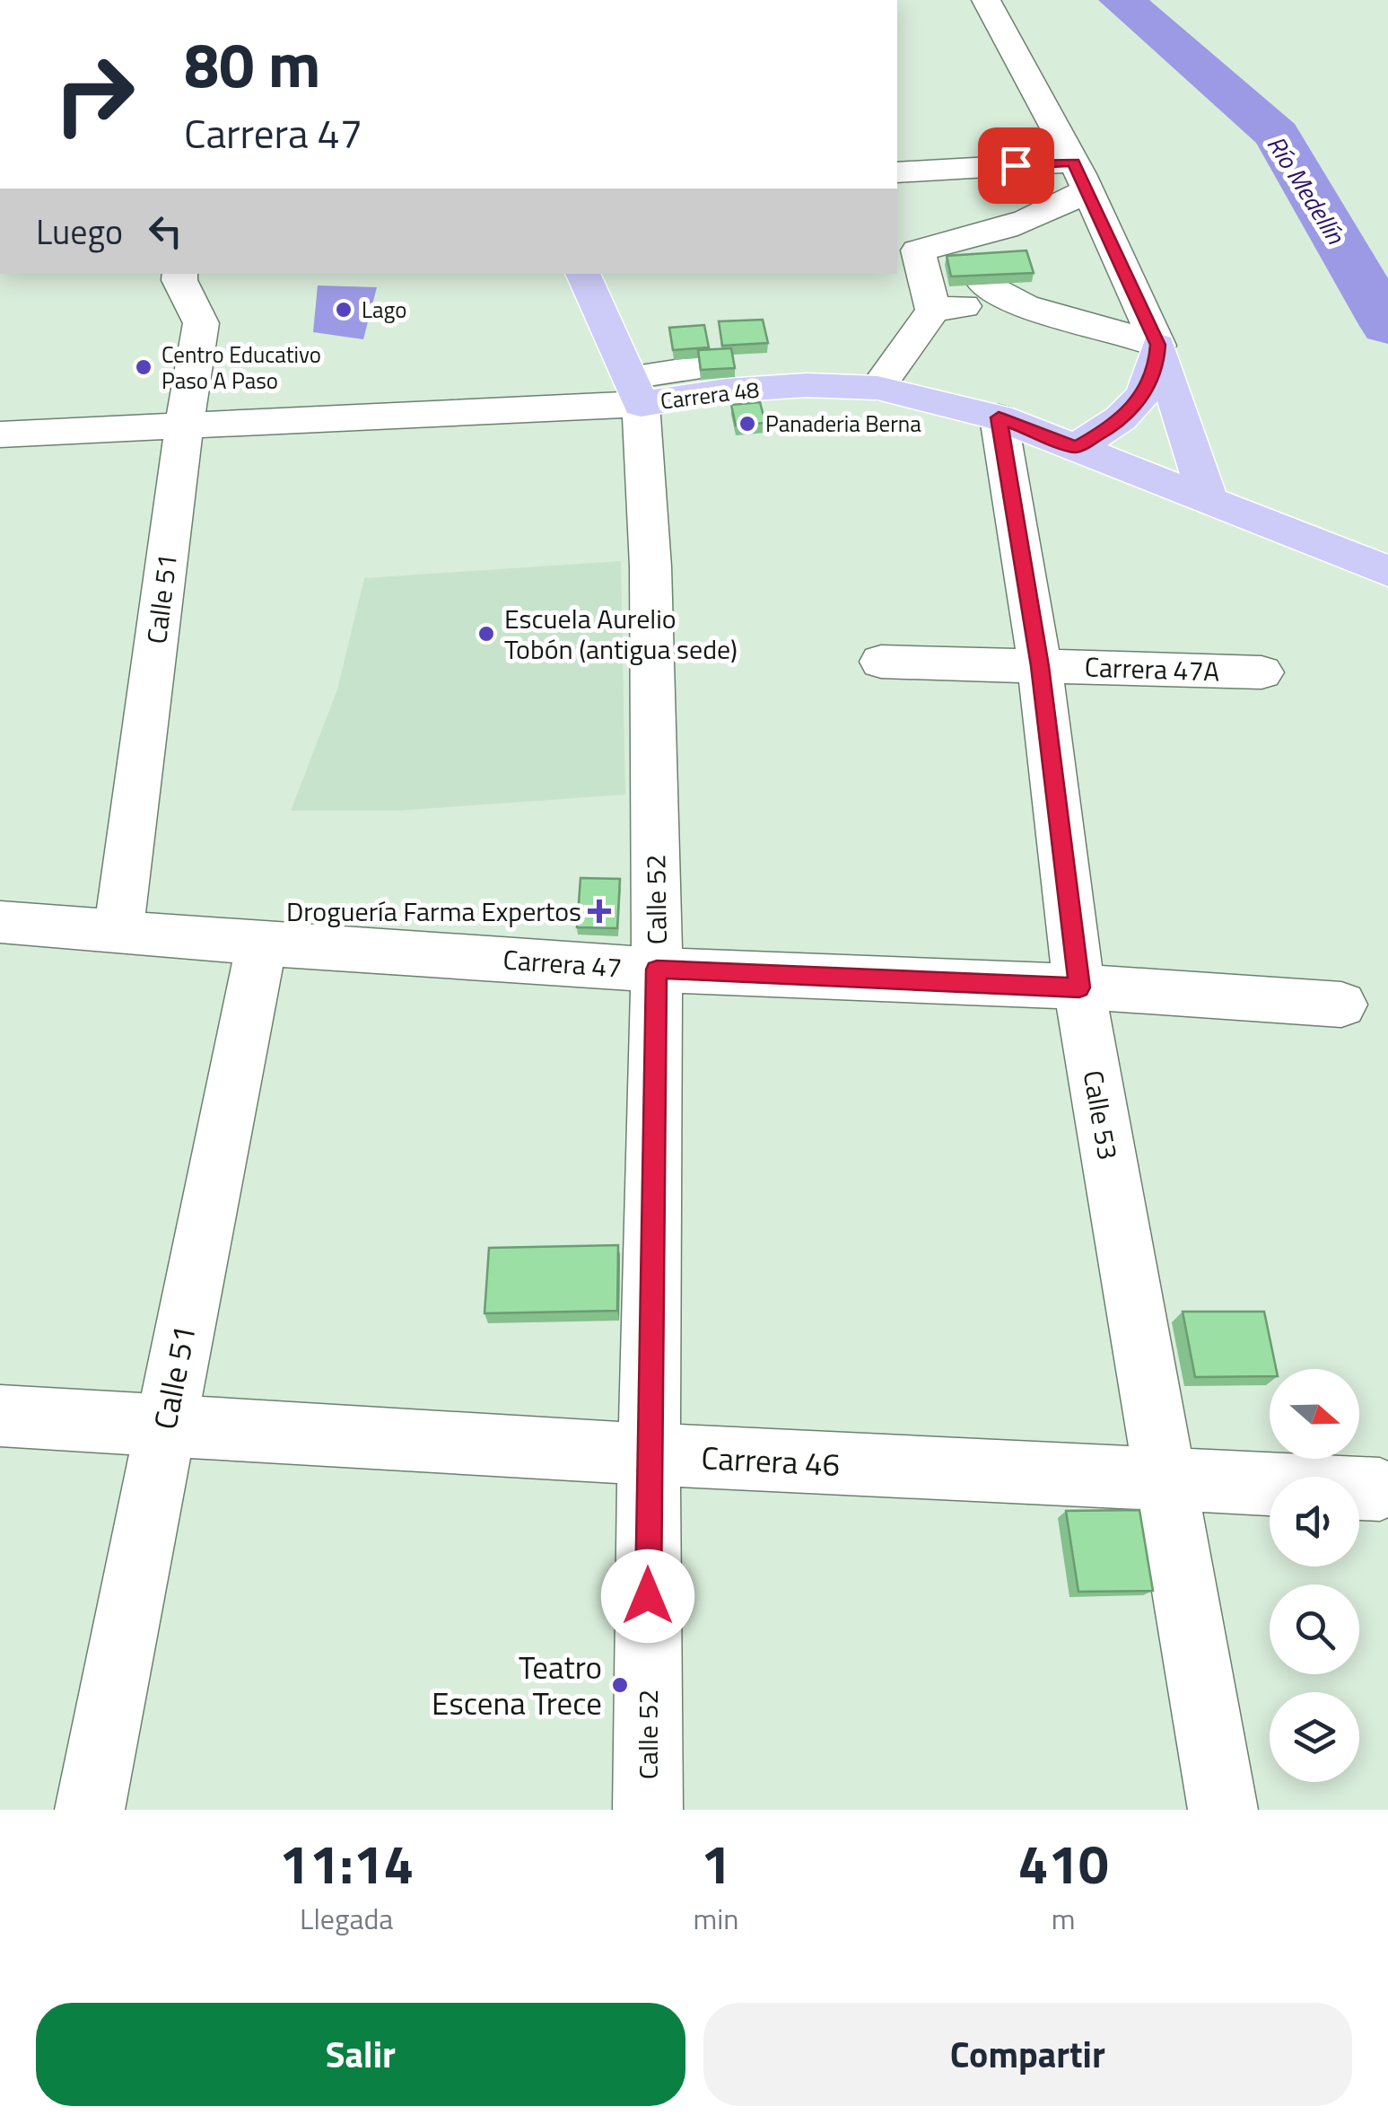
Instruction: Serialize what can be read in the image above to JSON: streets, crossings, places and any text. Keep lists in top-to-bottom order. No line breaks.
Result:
{"streets":{"main road":["Carrera 48","Calle 52"],"street":["Calle 51","Carrera 47A","Carrera 47","Calle 53","Carrera 46"]},"crossings":[["Carrera 48","Calle 51"],["Carrera 48","Calle 52"],["Carrera 48","Calle 53"],["Calle 51","Carrera 47"],["Calle 51","Carrera 46"],["Carrera 47A","Calle 53"],["Calle 52","Carrera 47"],["Calle 52","Carrera 46"],["Carrera 47","Calle 53"],["Calle 53","Carrera 46"]],"water":["Río Medellín"],"places":{"other":["Lago","Centro Educativo Paso A Paso","Panaderia Berna","Escuela Aurelio Tobón (antigua sede)","Teatro Escena Trece"],"health":["Droguería Farma Expertos"]},"north":"right","page":{"turn":["80 m","Carrera 47"],"then":"Luego","eta":["11:14","Llegada","1","min","410","m"],"buttons":["Salir","Compartir"]}}
